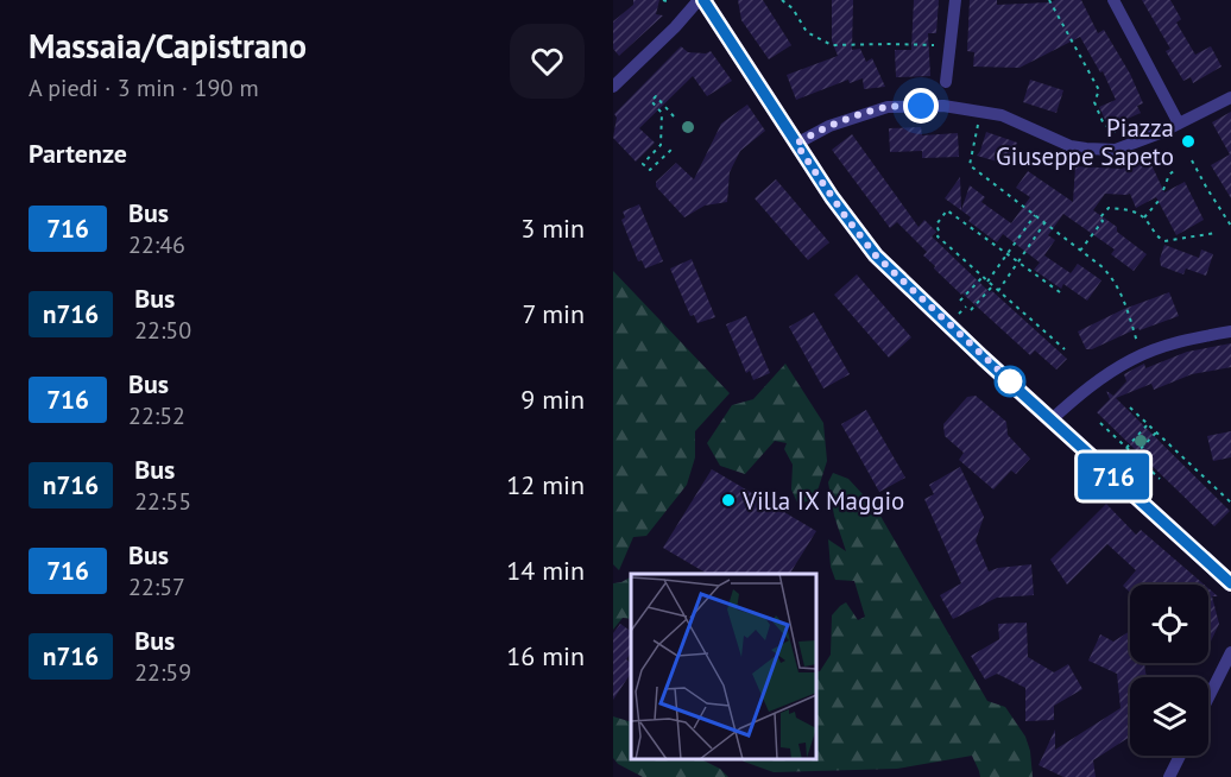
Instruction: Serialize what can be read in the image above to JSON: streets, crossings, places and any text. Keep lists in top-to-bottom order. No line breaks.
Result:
{"places":["Piazza Giuseppe Sapeto","Villa IX Maggio"],"lines":["bus line 716"],"page":{"heading":[["Massaia/Capistrano","A piedi · 3 min · 190 m"],"Partenze"],"on_map":"716","list":[{"mark":"716","name":"Bus","note":"22:46","value":"3 min"},{"mark":"n716","name":"Bus","note":"22:50","value":"7 min"},{"mark":"716","name":"Bus","note":"22:52","value":"9 min"},{"mark":"n716","name":"Bus","note":"22:55","value":"12 min"},{"mark":"716","name":"Bus","note":"22:57","value":"14 min"},{"mark":"n716","name":"Bus","note":"22:59","value":"16 min"}]}}
